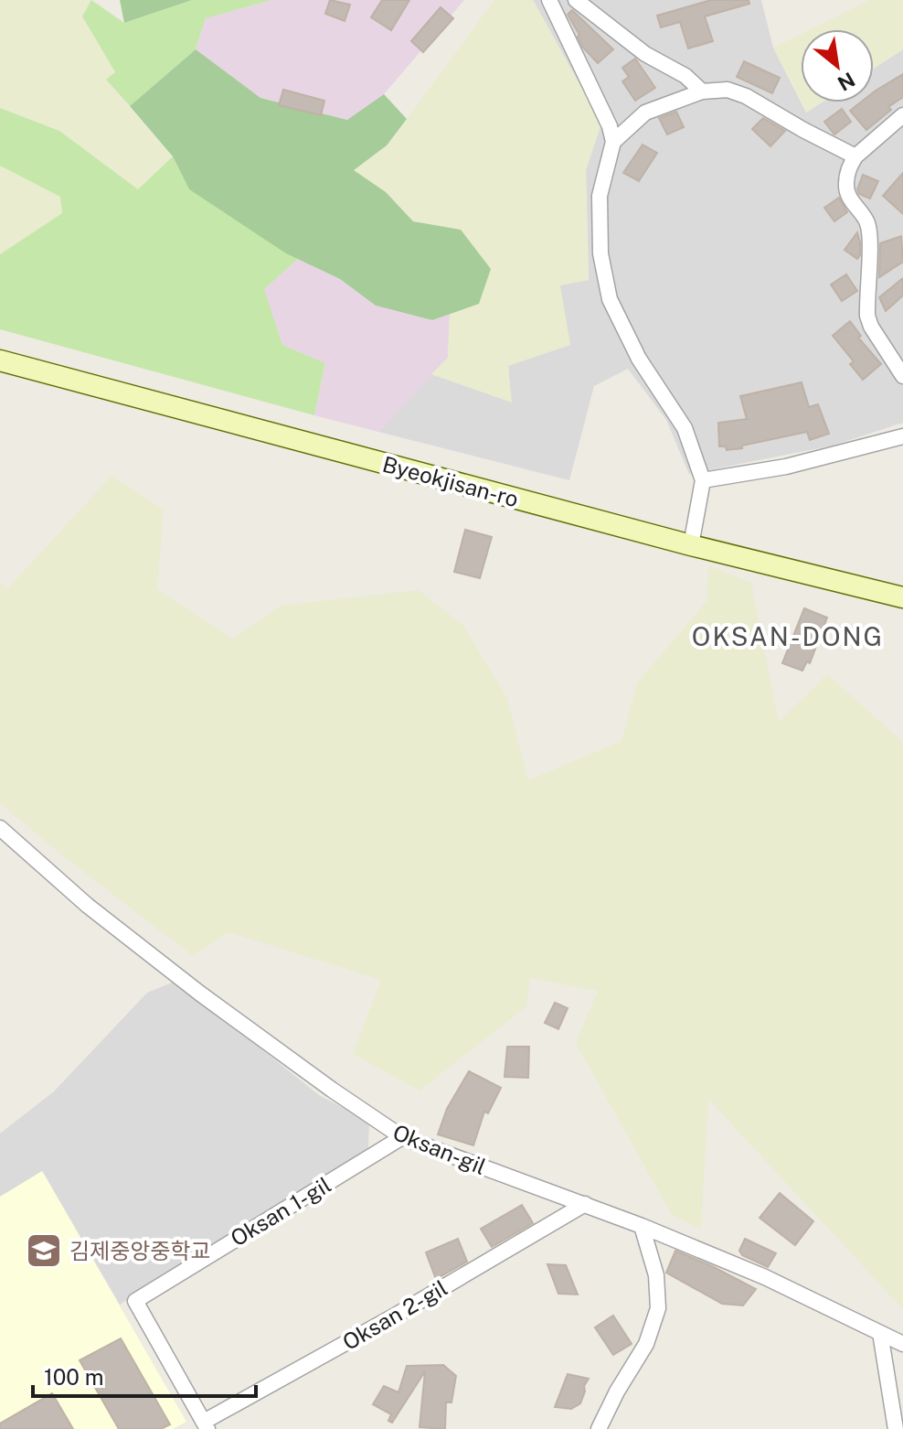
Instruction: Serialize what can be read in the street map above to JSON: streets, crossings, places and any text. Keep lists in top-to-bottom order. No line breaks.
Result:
{"streets":{"street":["Byeokjisan-ro","Oksan-gil","Oksan 1-gil","Oksan 2-gil"]},"crossings":[["Oksan-gil","Oksan 1-gil"],["Oksan-gil","Oksan 2-gil"],["Oksan 1-gil","Oksan 2-gil"]],"districts":["OKSAN-DONG"],"places":{"school or university":["김제중앙중학교"]},"scale_bar":"100 m","north":"bottom right"}
